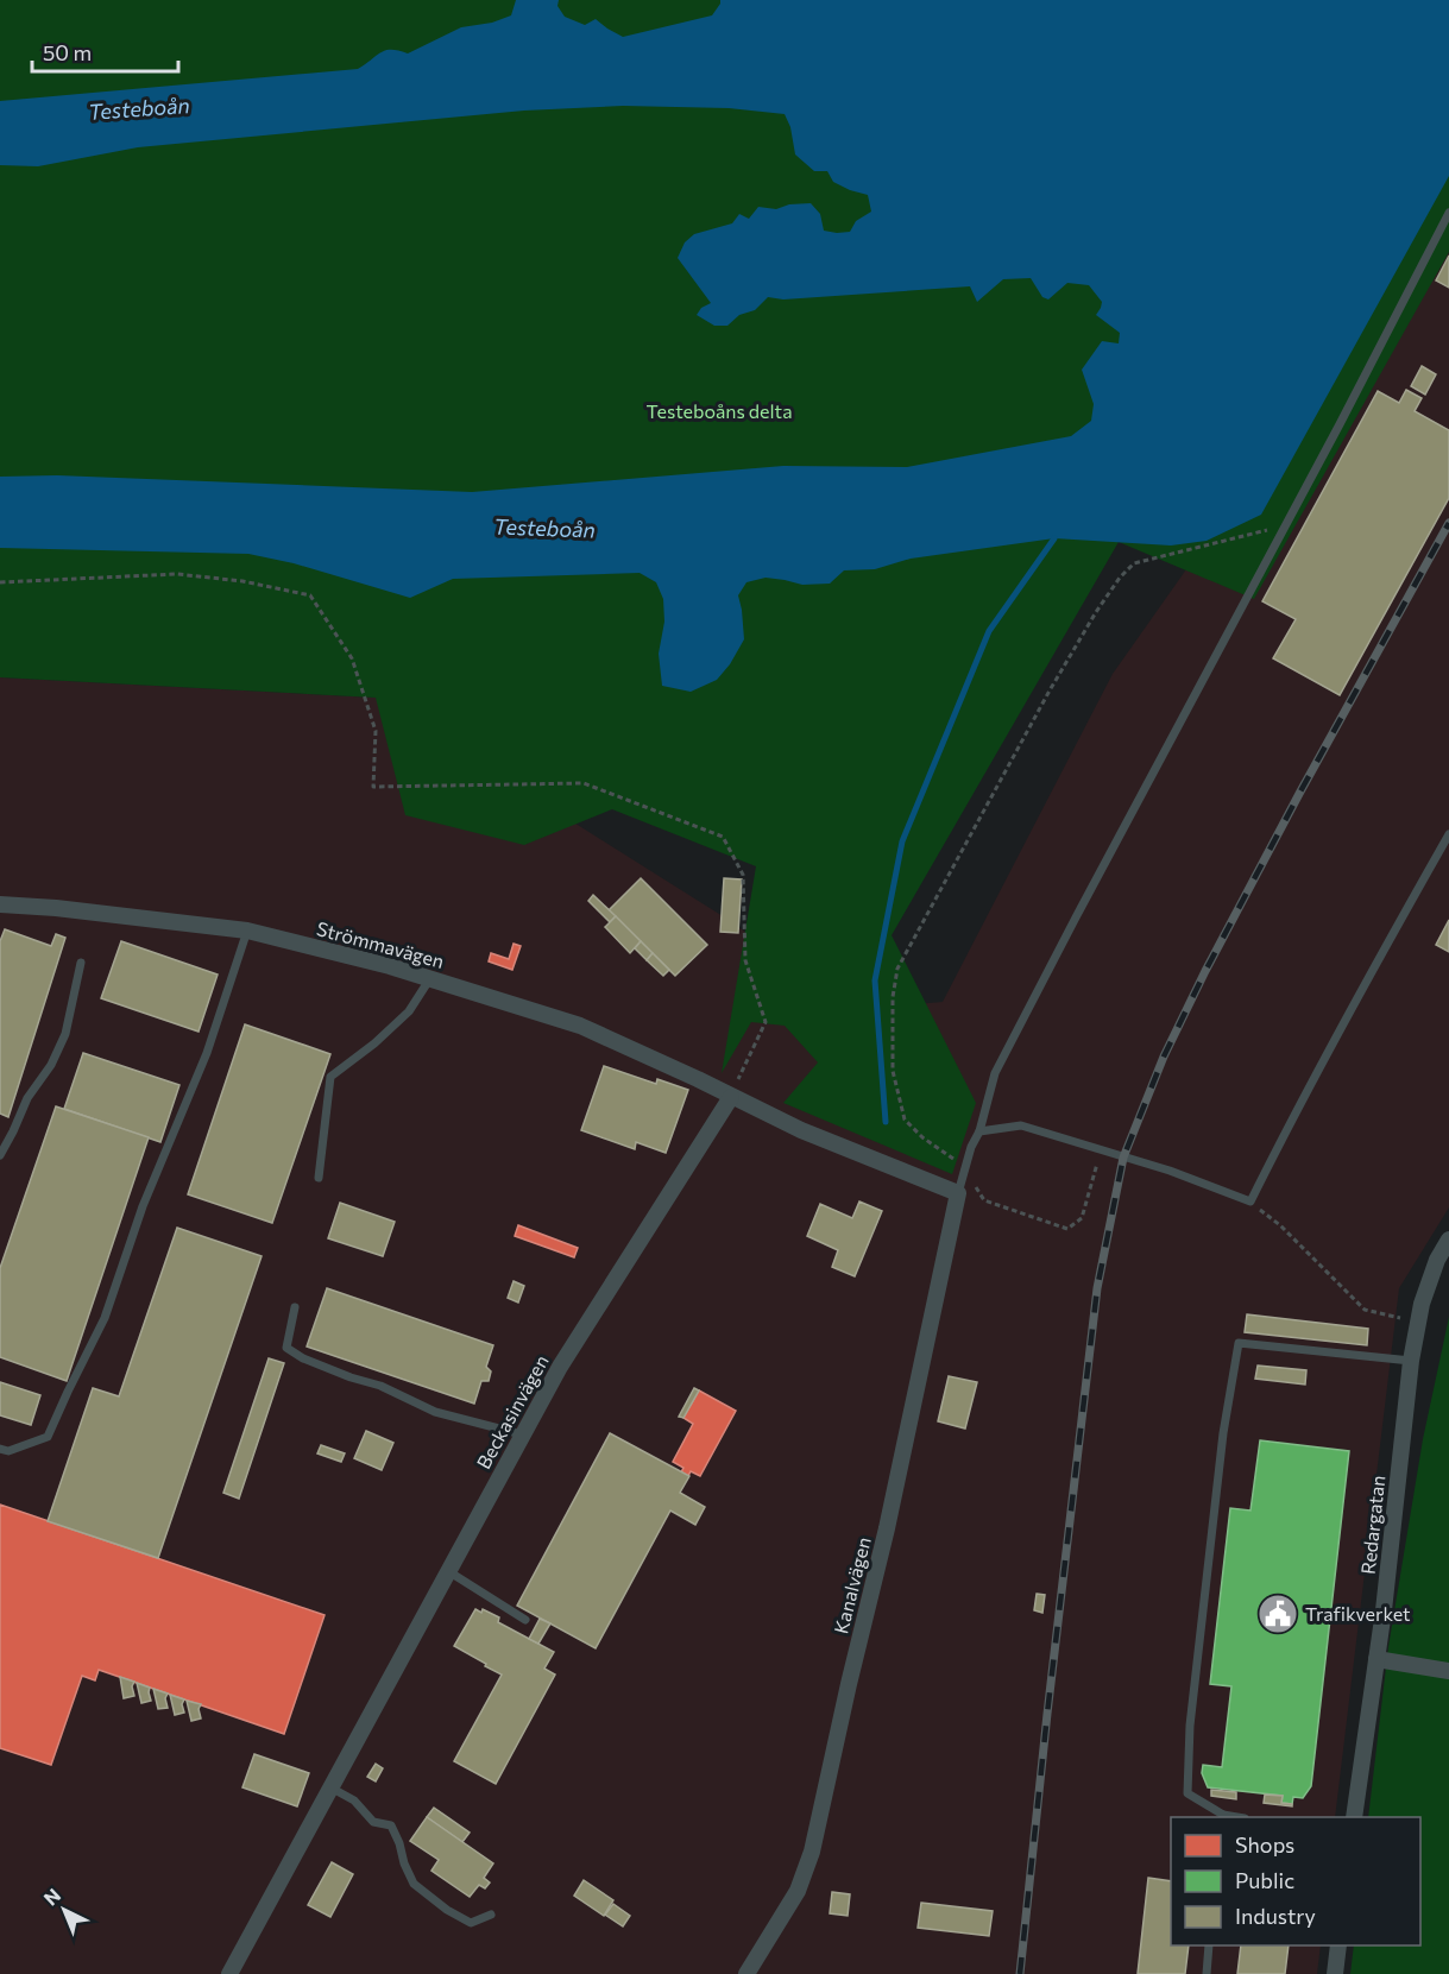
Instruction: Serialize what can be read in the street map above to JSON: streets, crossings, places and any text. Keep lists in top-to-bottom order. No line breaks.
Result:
{"streets":{"street":["Strömmavägen","Beckasinvägen","Redargatan","Kanalvägen"]},"crossings":[["Strömmavägen","Beckasinvägen"]],"water":["Testeboån"],"parks":["Testeboåns delta"],"places":{"public building":["Trafikverket"]},"legend":["Shops","Public","Industry"],"scale_bar":"50 m","north":"top left"}
